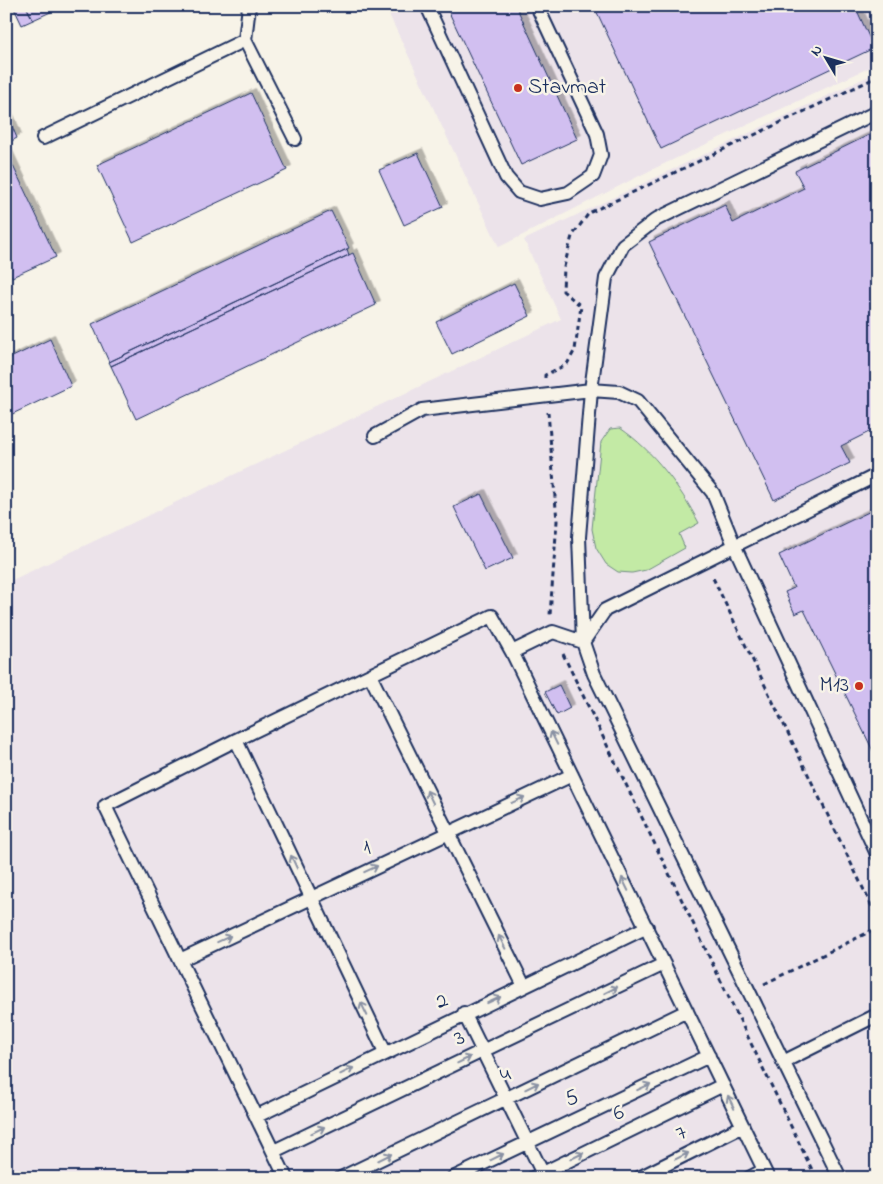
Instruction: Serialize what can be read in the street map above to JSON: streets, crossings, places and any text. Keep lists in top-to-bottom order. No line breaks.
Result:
{"streets":{"lane":["1","2","3","4","5","6","7"]},"one_way":["1","2","3","4","5","6","7"],"places":["Stavmat","M13"],"north":"top left"}
